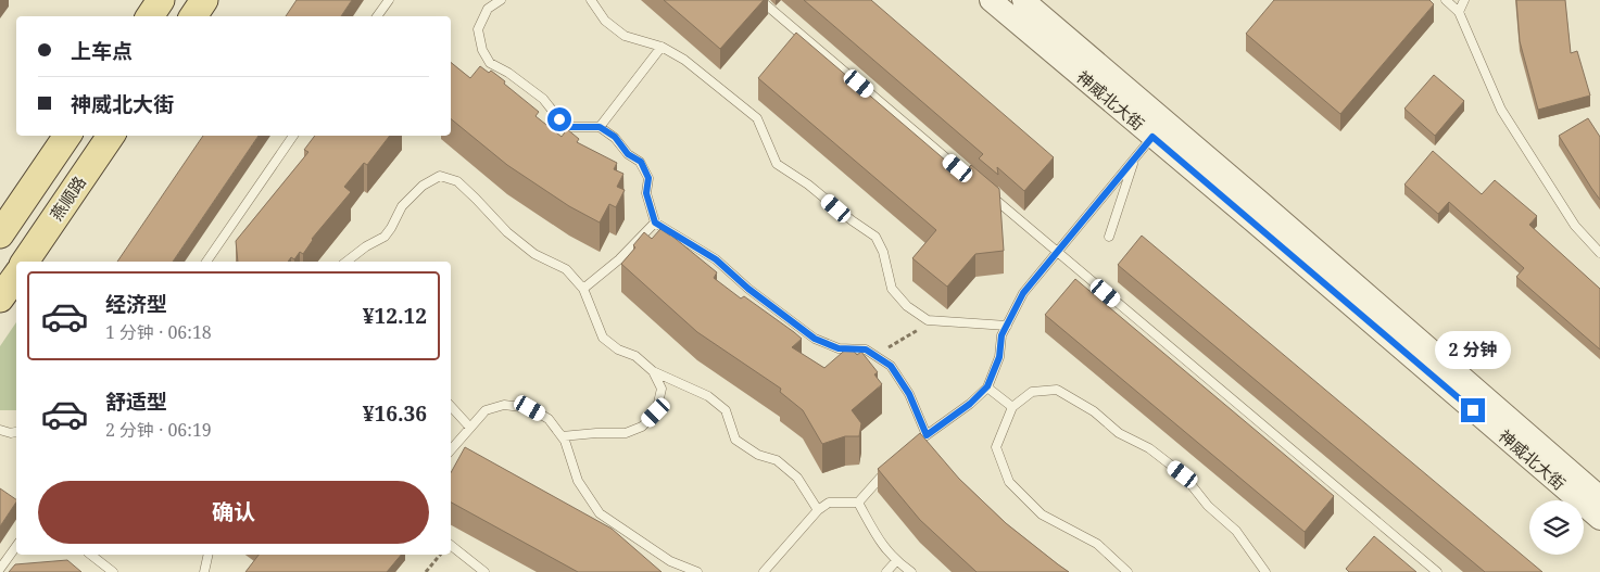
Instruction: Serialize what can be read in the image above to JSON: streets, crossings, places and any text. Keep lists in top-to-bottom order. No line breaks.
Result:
{"streets":{"main road":["燕顺路"],"street":["神威北大街"]},"page":{"banner":["上车点","神威北大街"],"list":[{"name":"经济型","note":"1 分钟 · 06:18","value":"¥12.12"},{"name":"舒适型","note":"2 分钟 · 06:19","value":"¥16.36"}],"bubble":"2 分钟","buttons":"确认"}}
